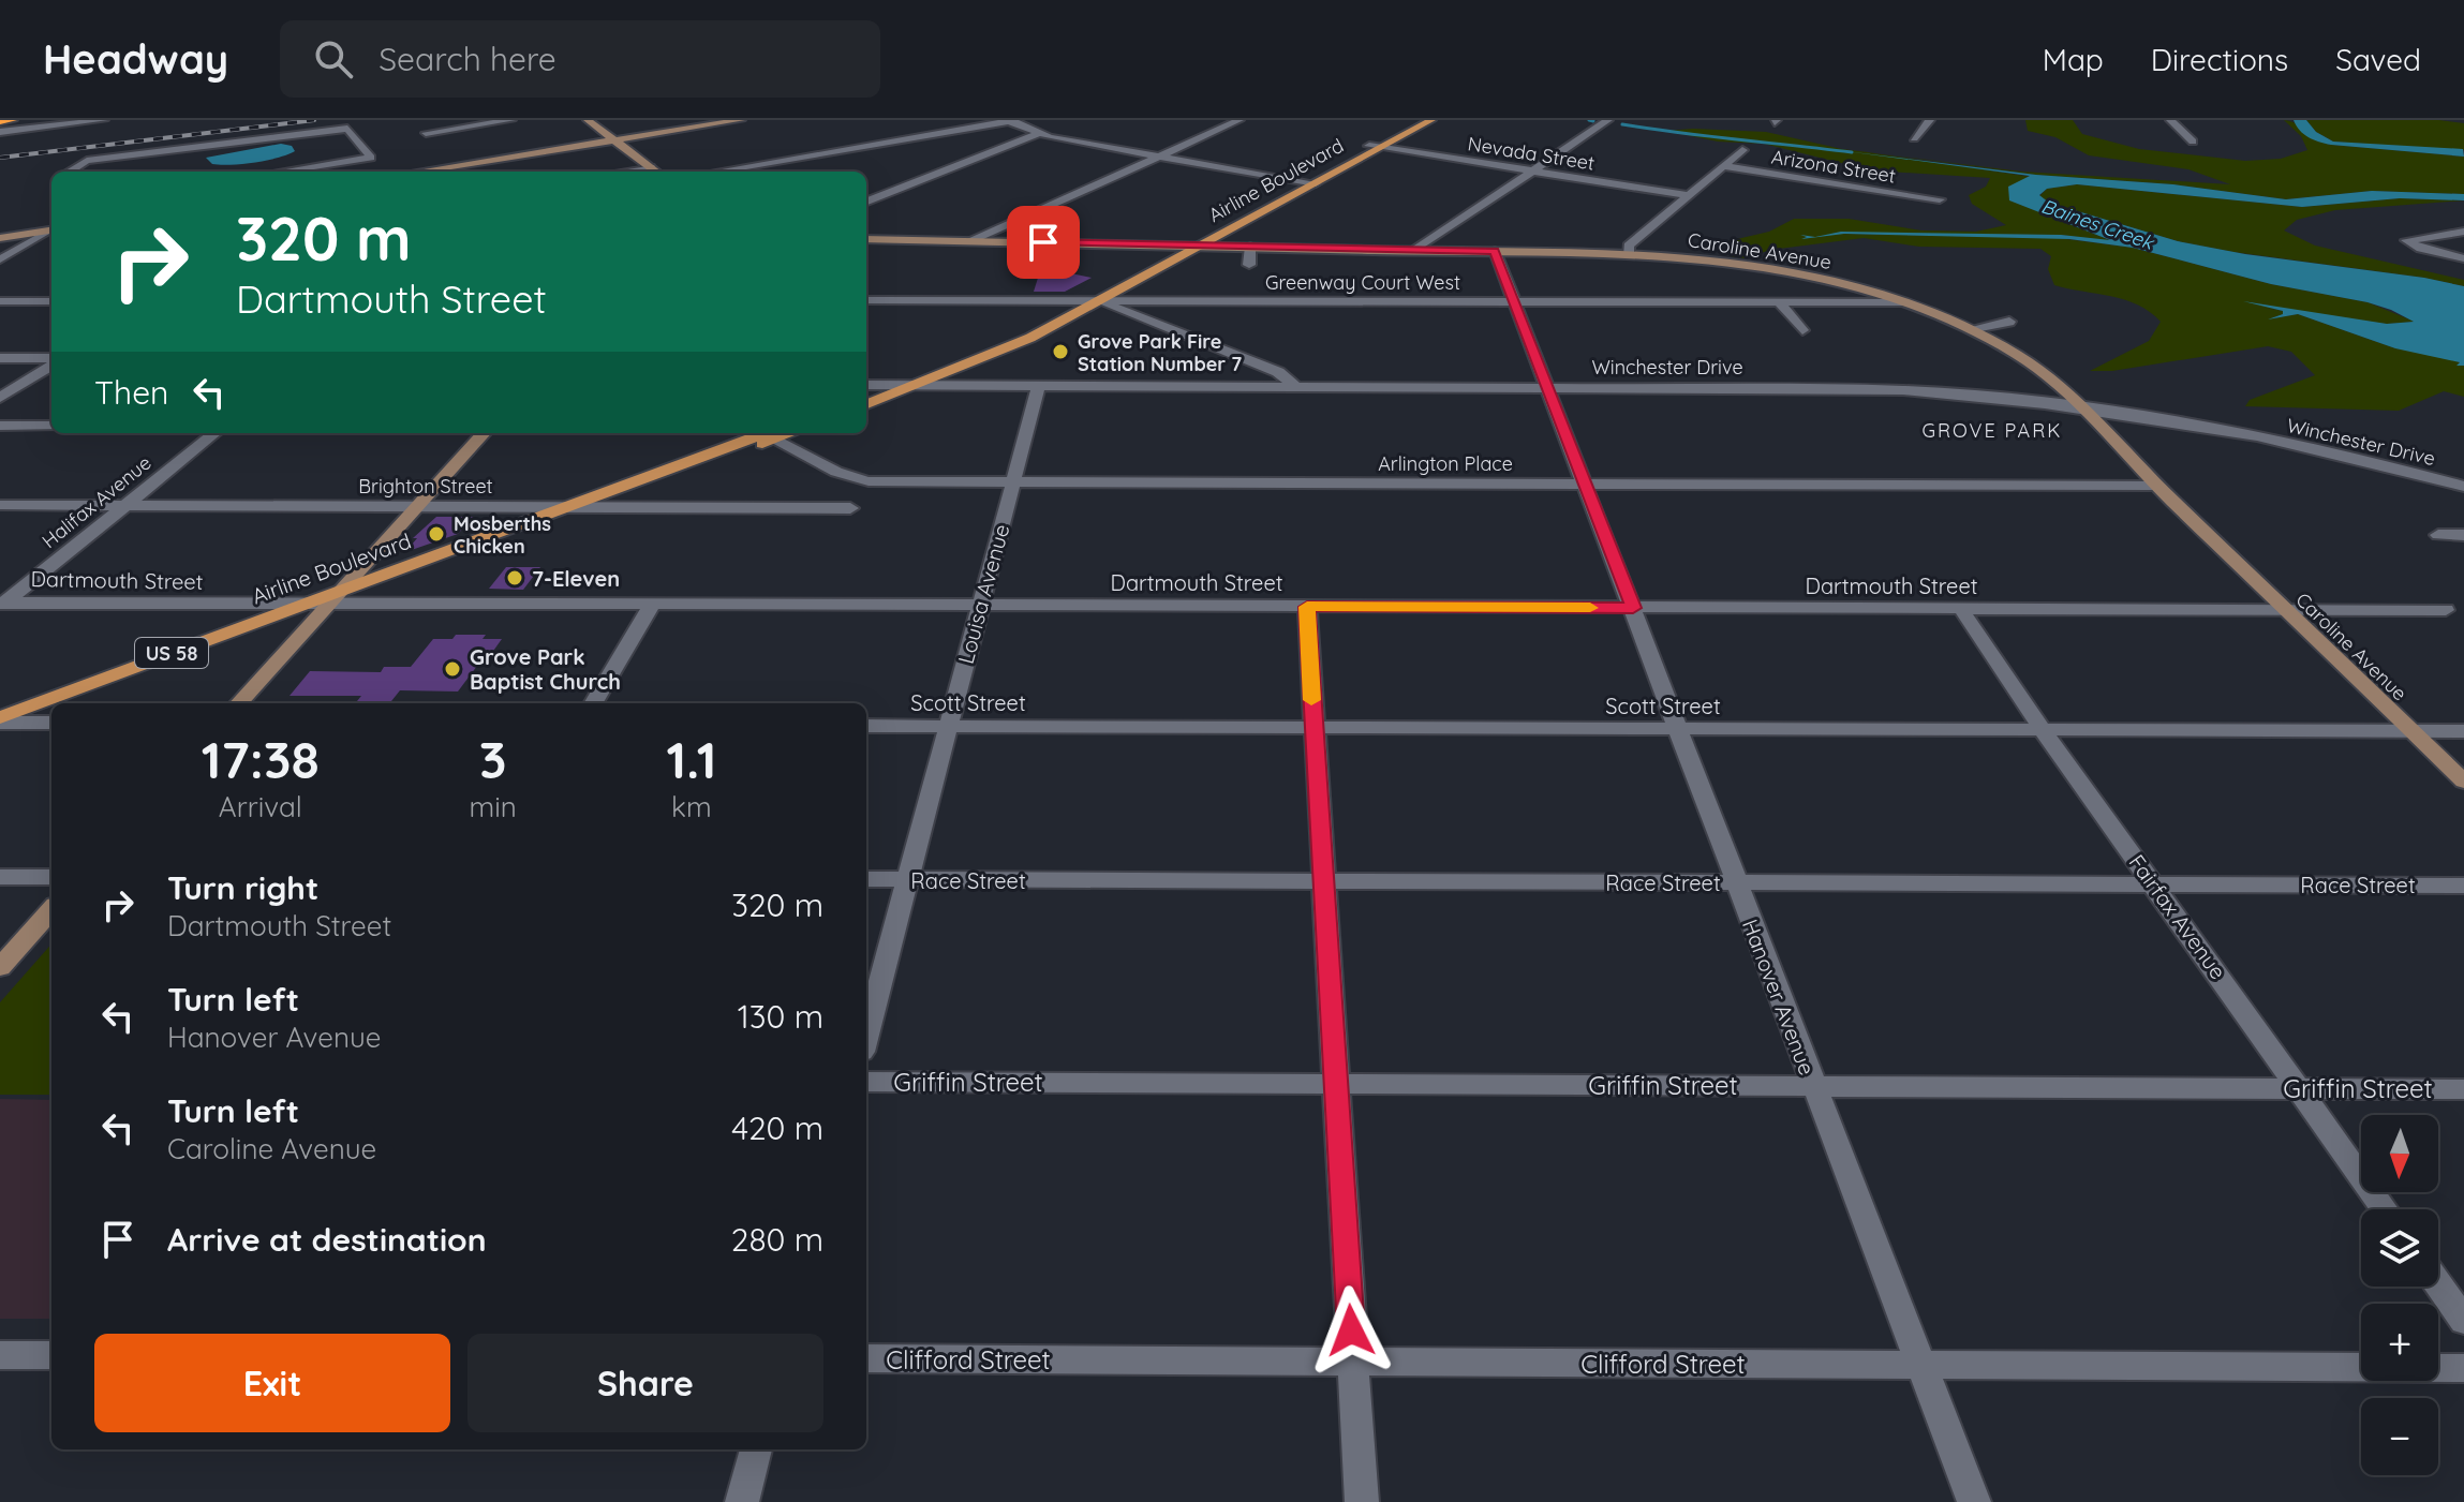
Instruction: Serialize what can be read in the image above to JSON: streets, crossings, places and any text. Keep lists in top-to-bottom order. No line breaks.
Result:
{"streets":{"main road":["Airline Boulevard","US 58"],"street":["Nevada Street","Arizona Street","Caroline Avenue","Greenway Court West","Winchester Drive","Arlington Place","Brighton Street","Halifax Avenue","Dartmouth Street","Louisa Avenue","Scott Street","Race Street","Fairfax Avenue","Hanover Avenue","Griffin Street","Clifford Street"]},"crossings":[["Nevada Street","Airline Boulevard"],["Airline Boulevard","Caroline Avenue"],["Airline Boulevard","Greenway Court West"],["Airline Boulevard","Winchester Drive"],["Airline Boulevard","Arlington Place"],["Airline Boulevard","Brighton Street"],["Airline Boulevard","Dartmouth Street"],["Caroline Avenue","Greenway Court West"],["Caroline Avenue","Winchester Drive"],["Caroline Avenue","Arlington Place"],["Caroline Avenue","Dartmouth Street"],["Caroline Avenue","Scott Street"],["Caroline Avenue","Hanover Avenue"],["Greenway Court West","Hanover Avenue"],["Winchester Drive","Louisa Avenue"],["Winchester Drive","Hanover Avenue"],["Arlington Place","Louisa Avenue"],["Arlington Place","Hanover Avenue"],["Brighton Street","Halifax Avenue"],["Halifax Avenue","Dartmouth Street"],["Dartmouth Street","Louisa Avenue"],["Dartmouth Street","Fairfax Avenue"],["Dartmouth Street","Hanover Avenue"],["Louisa Avenue","Scott Street"],["Louisa Avenue","Race Street"],["Scott Street","Fairfax Avenue"],["Scott Street","Hanover Avenue"],["Race Street","Fairfax Avenue"],["Race Street","Hanover Avenue"],["Fairfax Avenue","Griffin Street"],["Hanover Avenue","Griffin Street"],["Hanover Avenue","Clifford Street"]],"districts":["GROVE PARK"],"water":["Baines Creek"],"places":["Grove Park Fire Station Number 7","Mosberths Chicken","7-Eleven","Grove Park Baptist Church"],"north":"bottom","page":{"header":"Headway","search":"Search here","nav":["Map","Directions","Saved"],"turn":["320 m","Dartmouth Street"],"then":"Then","eta":["17:38","Arrival","3","min","1.1","km"],"list":[{"name":"Turn right","note":"Dartmouth Street","value":"320 m"},{"name":"Turn left","note":"Hanover Avenue","value":"130 m"},{"name":"Turn left","note":"Caroline Avenue","value":"420 m"},{"name":"Arrive at destination","value":"280 m"}],"map_buttons":["+","−"],"buttons":["Exit","Share"]}}
